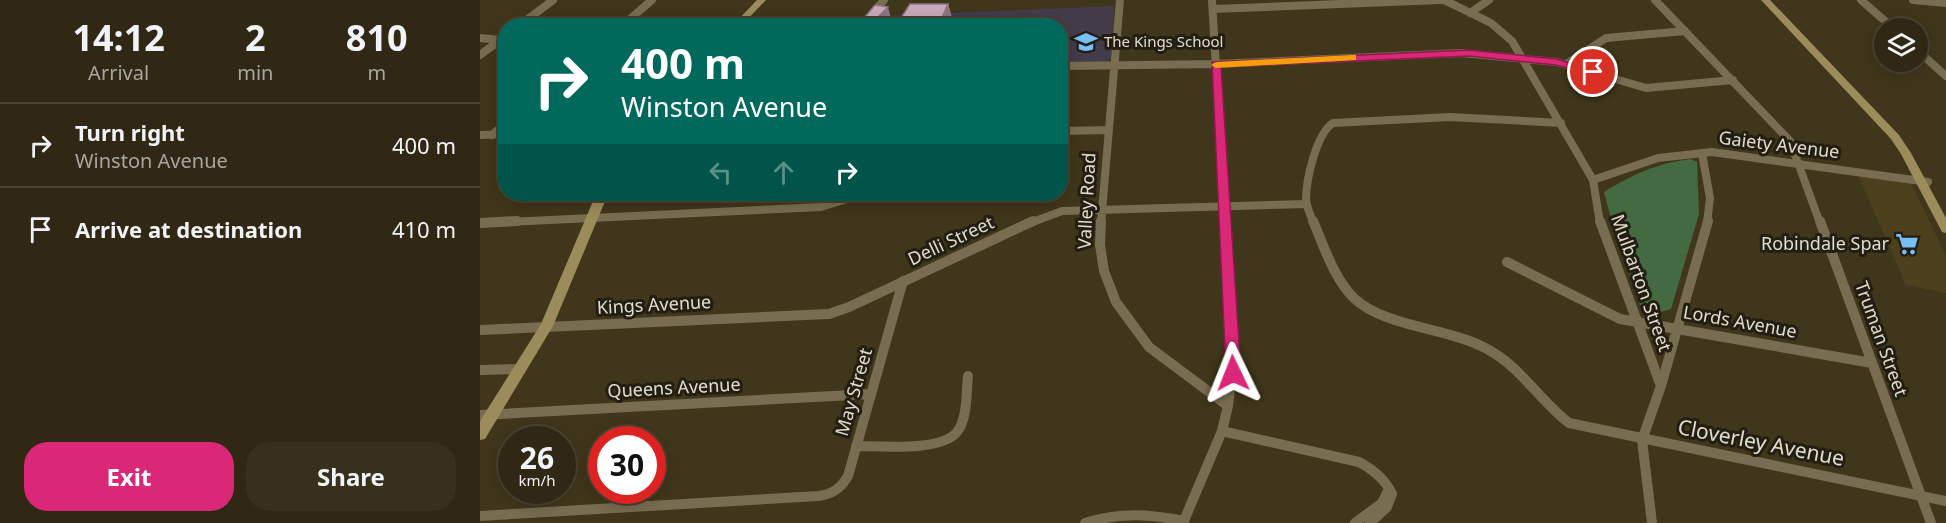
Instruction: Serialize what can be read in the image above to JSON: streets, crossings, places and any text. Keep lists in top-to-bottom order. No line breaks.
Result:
{"streets":{"street":["Gaiety Avenue","Valley Road","Delli Street","Mulbarton Street","Kings Avenue","Lords Avenue","Truman Street","Queens Avenue","May Street","Cloverley Avenue"]},"crossings":[["Gaiety Avenue","Mulbarton Street"],["Gaiety Avenue","Truman Street"],["Valley Road","Delli Street"],["Delli Street","Kings Avenue"],["Delli Street","May Street"],["Delli Street","Cloverley Avenue"],["Mulbarton Street","Lords Avenue"],["Lords Avenue","Truman Street"],["Truman Street","Cloverley Avenue"],["Queens Avenue","May Street"]],"places":{"school or university":["The Kings School"],"supermarket":["Robindale Spar"]},"page":{"eta":["14:12","Arrival","2","min","810","m"],"turn":["400 m","Winston Avenue"],"list":[{"name":"Turn right","note":"Winston Avenue","value":"400 m"},{"name":"Arrive at destination","value":"410 m"}],"speed":"26 km/h","limit":"30","buttons":["Exit","Share"]}}
